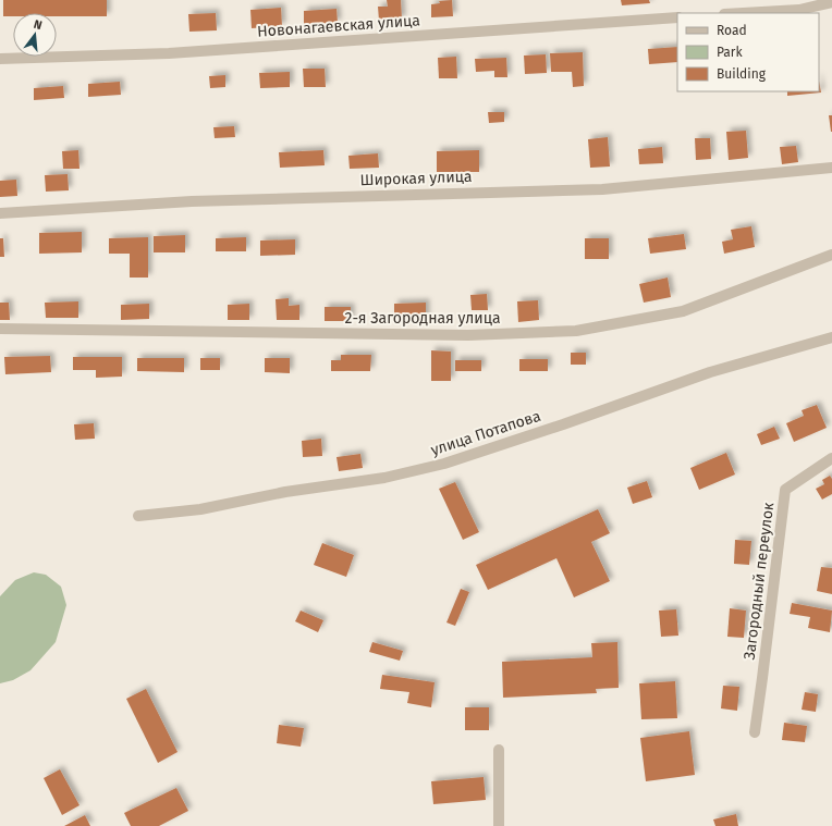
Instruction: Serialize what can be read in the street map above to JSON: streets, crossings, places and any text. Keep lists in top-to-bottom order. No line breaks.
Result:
{"streets":{"street":["Новонагаевская улица","Широкая улица","2-я Загородная улица","улица Потапова","Загородный переулок"]},"legend":["Road","Park","Building"],"north":"top"}
